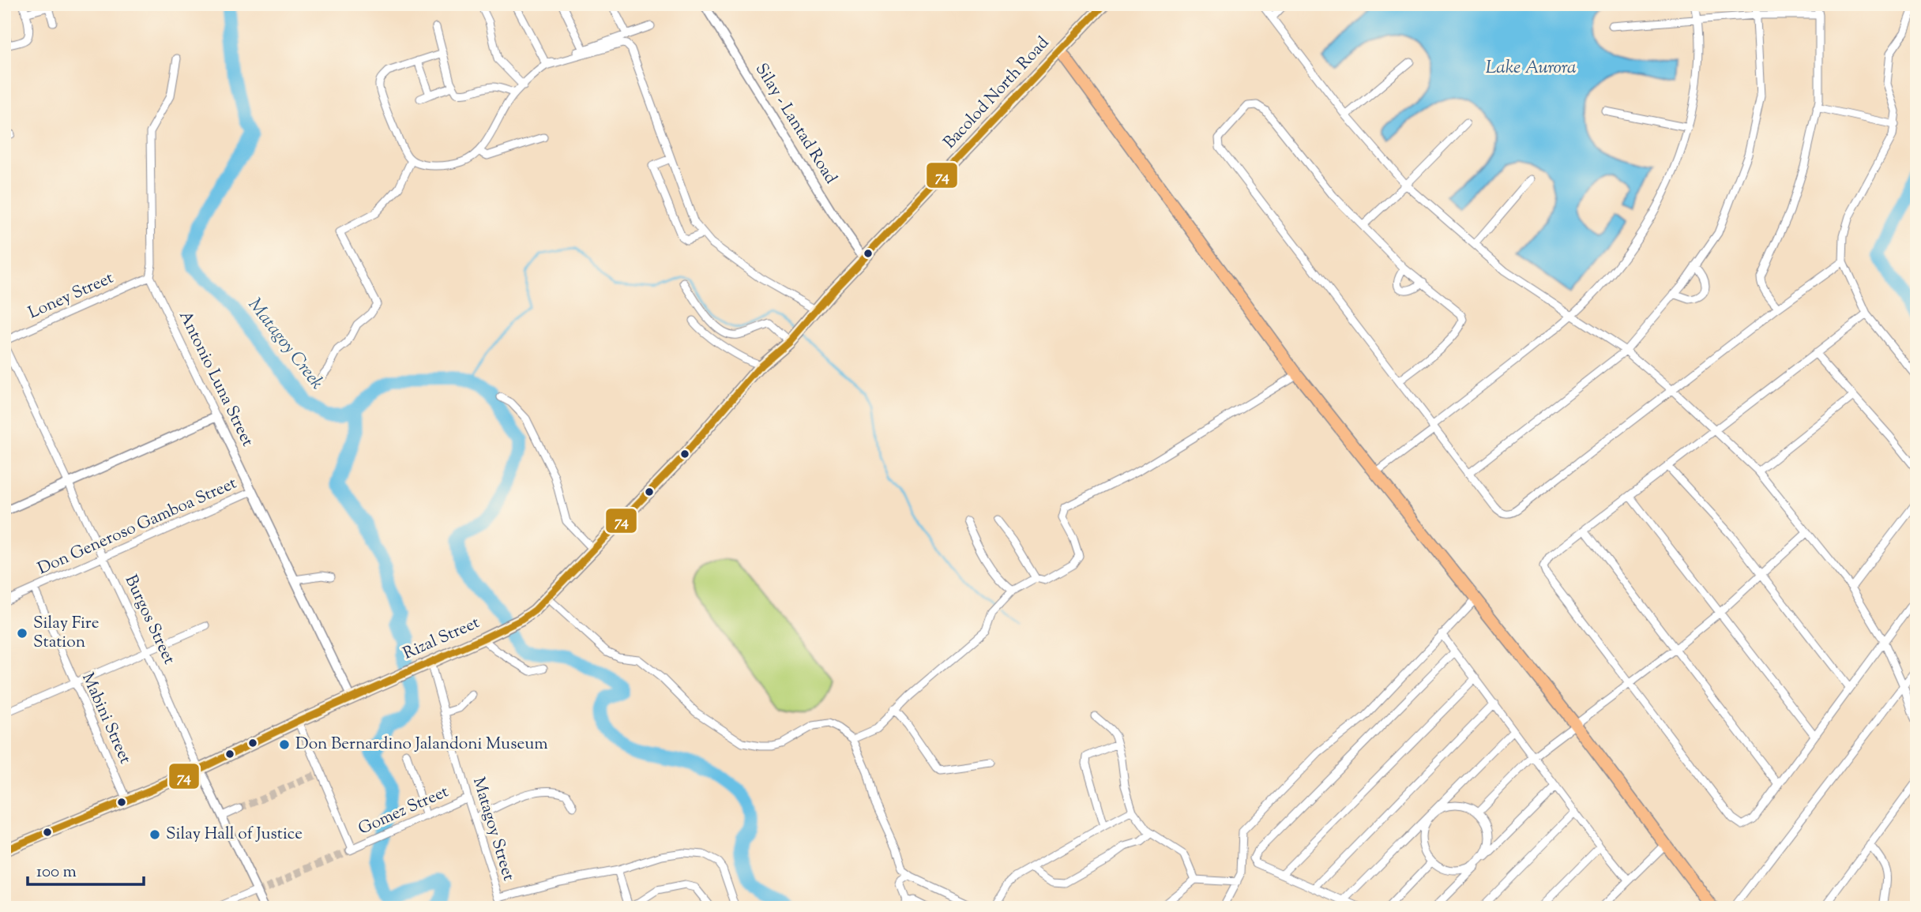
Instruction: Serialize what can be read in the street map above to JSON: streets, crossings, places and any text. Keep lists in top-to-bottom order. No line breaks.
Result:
{"streets":{"main road":["Bacolod North Road","Rizal Street"],"street":["Silay - Lantad Road","Loney Street","Antonio Luna Street","Don Generoso Gamboa Street","Burgos Street","Mabini Street","Gomez Street","Matagoy Street"]},"crossings":[["Bacolod North Road","Silay - Lantad Road"],["Bacolod North Road","Rizal Street"],["Loney Street","Antonio Luna Street"],["Loney Street","Burgos Street"],["Antonio Luna Street","Don Generoso Gamboa Street"],["Antonio Luna Street","Rizal Street"],["Don Generoso Gamboa Street","Burgos Street"],["Don Generoso Gamboa Street","Mabini Street"],["Burgos Street","Rizal Street"],["Rizal Street","Mabini Street"],["Rizal Street","Gomez Street"],["Rizal Street","Matagoy Street"],["Gomez Street","Matagoy Street"]],"water":["Lake Aurora","Matagoy Creek"],"places":["Silay Fire Station","Don Bernardino Jalandoni Museum","Silay Hall of Justice"],"lines":["transit line 74"],"scale_bar":"100 m"}
